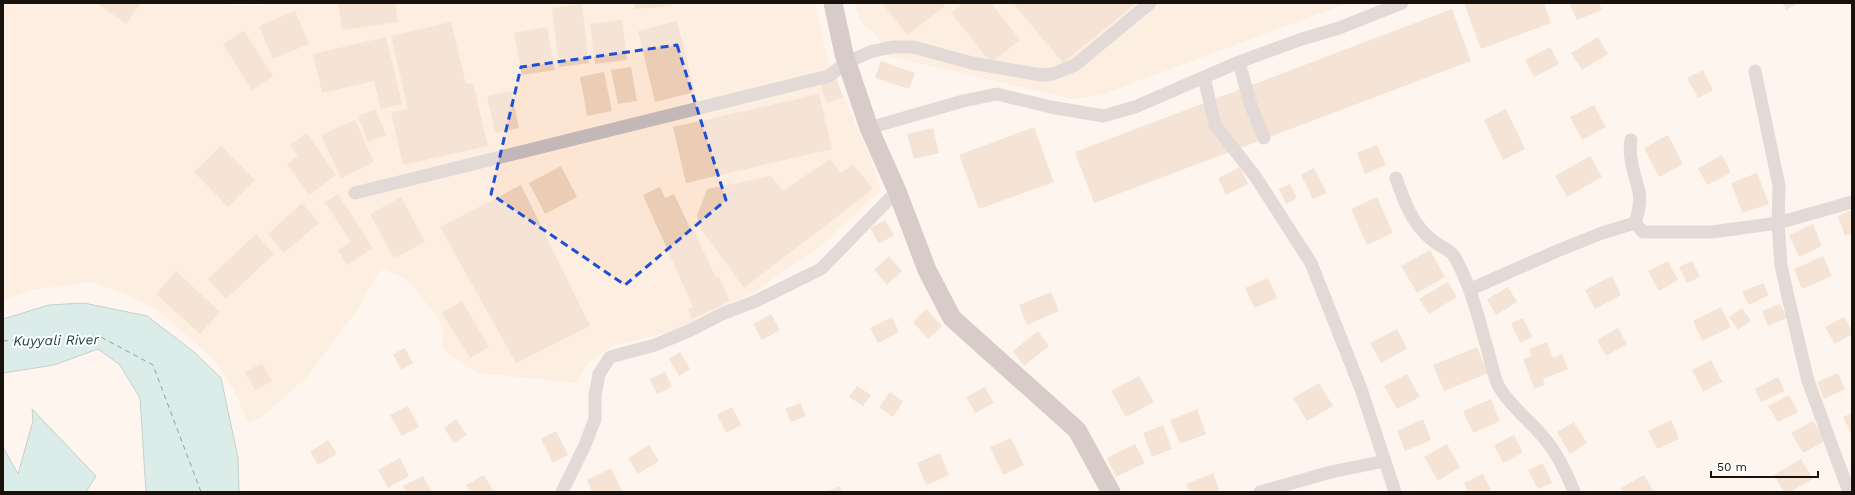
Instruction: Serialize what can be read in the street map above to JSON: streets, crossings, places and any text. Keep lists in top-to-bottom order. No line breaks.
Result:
{"water":["Kuyyali River"],"scale_bar":"50 m"}
